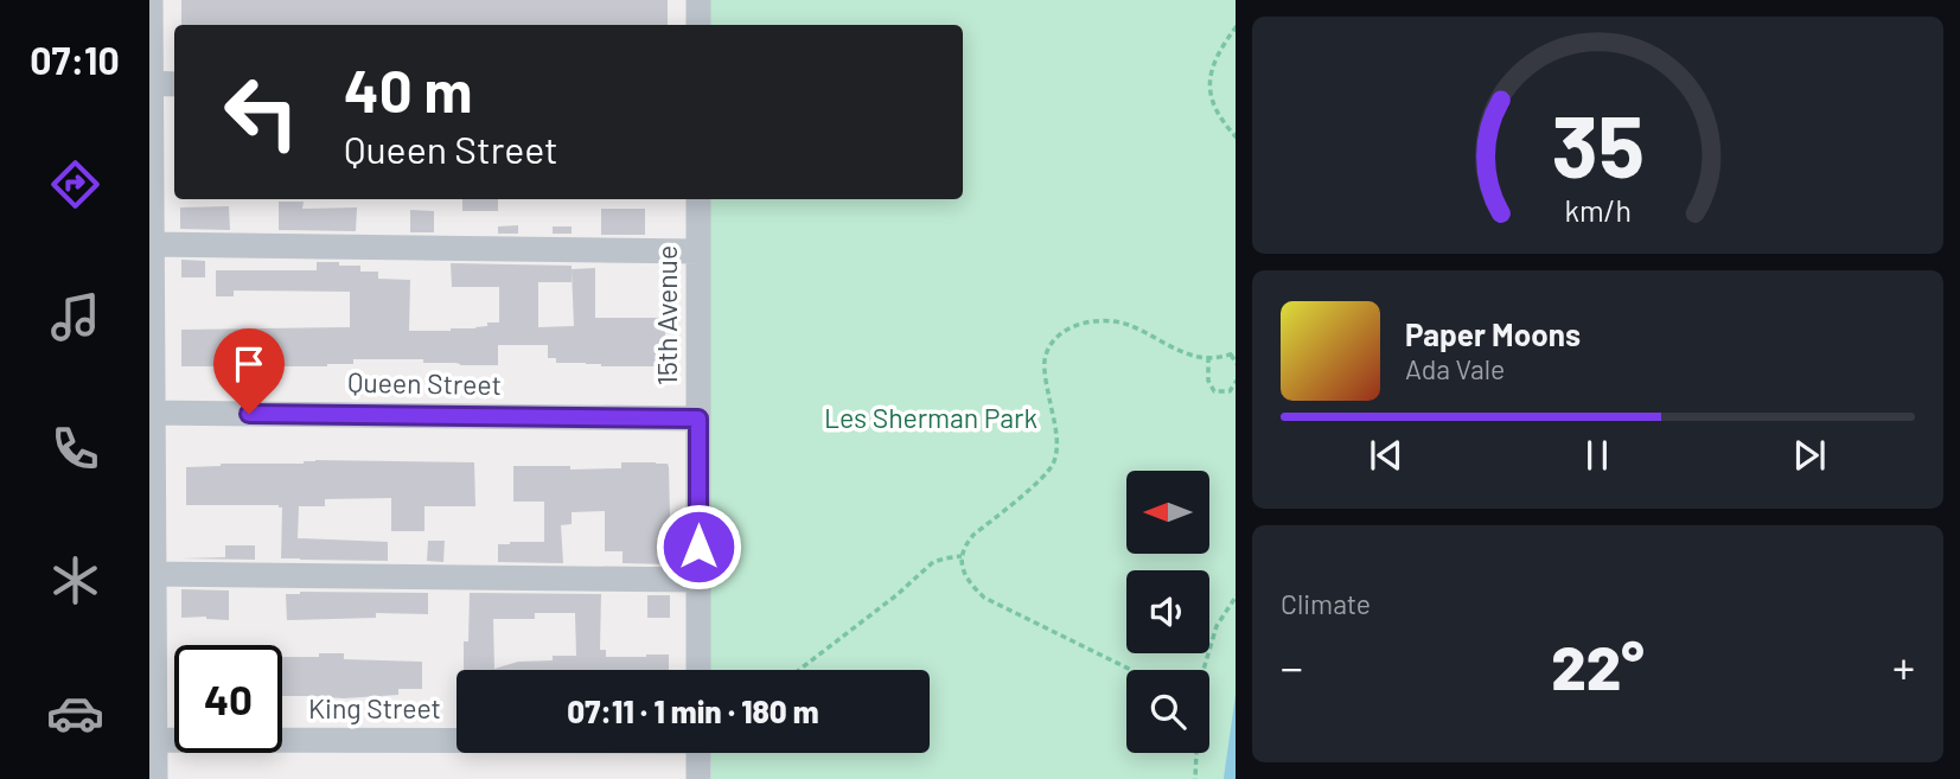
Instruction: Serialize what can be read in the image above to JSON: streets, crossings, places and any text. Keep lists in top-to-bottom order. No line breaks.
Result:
{"streets":{"street":["15th Avenue","Queen Street","King Street"]},"crossings":[["15th Avenue","Queen Street"]],"parks":["Les Sherman Park"],"north":"left","page":{"tabs":"07:10","turn":["40 m","Queen Street"],"song":["Paper Moons","Ada Vale"],"tile":"Climate","heat":["−","22°","+"],"limit":"40","trip":"07:11 · 1 min · 180 m","gauge":["35","km/h"]}}
